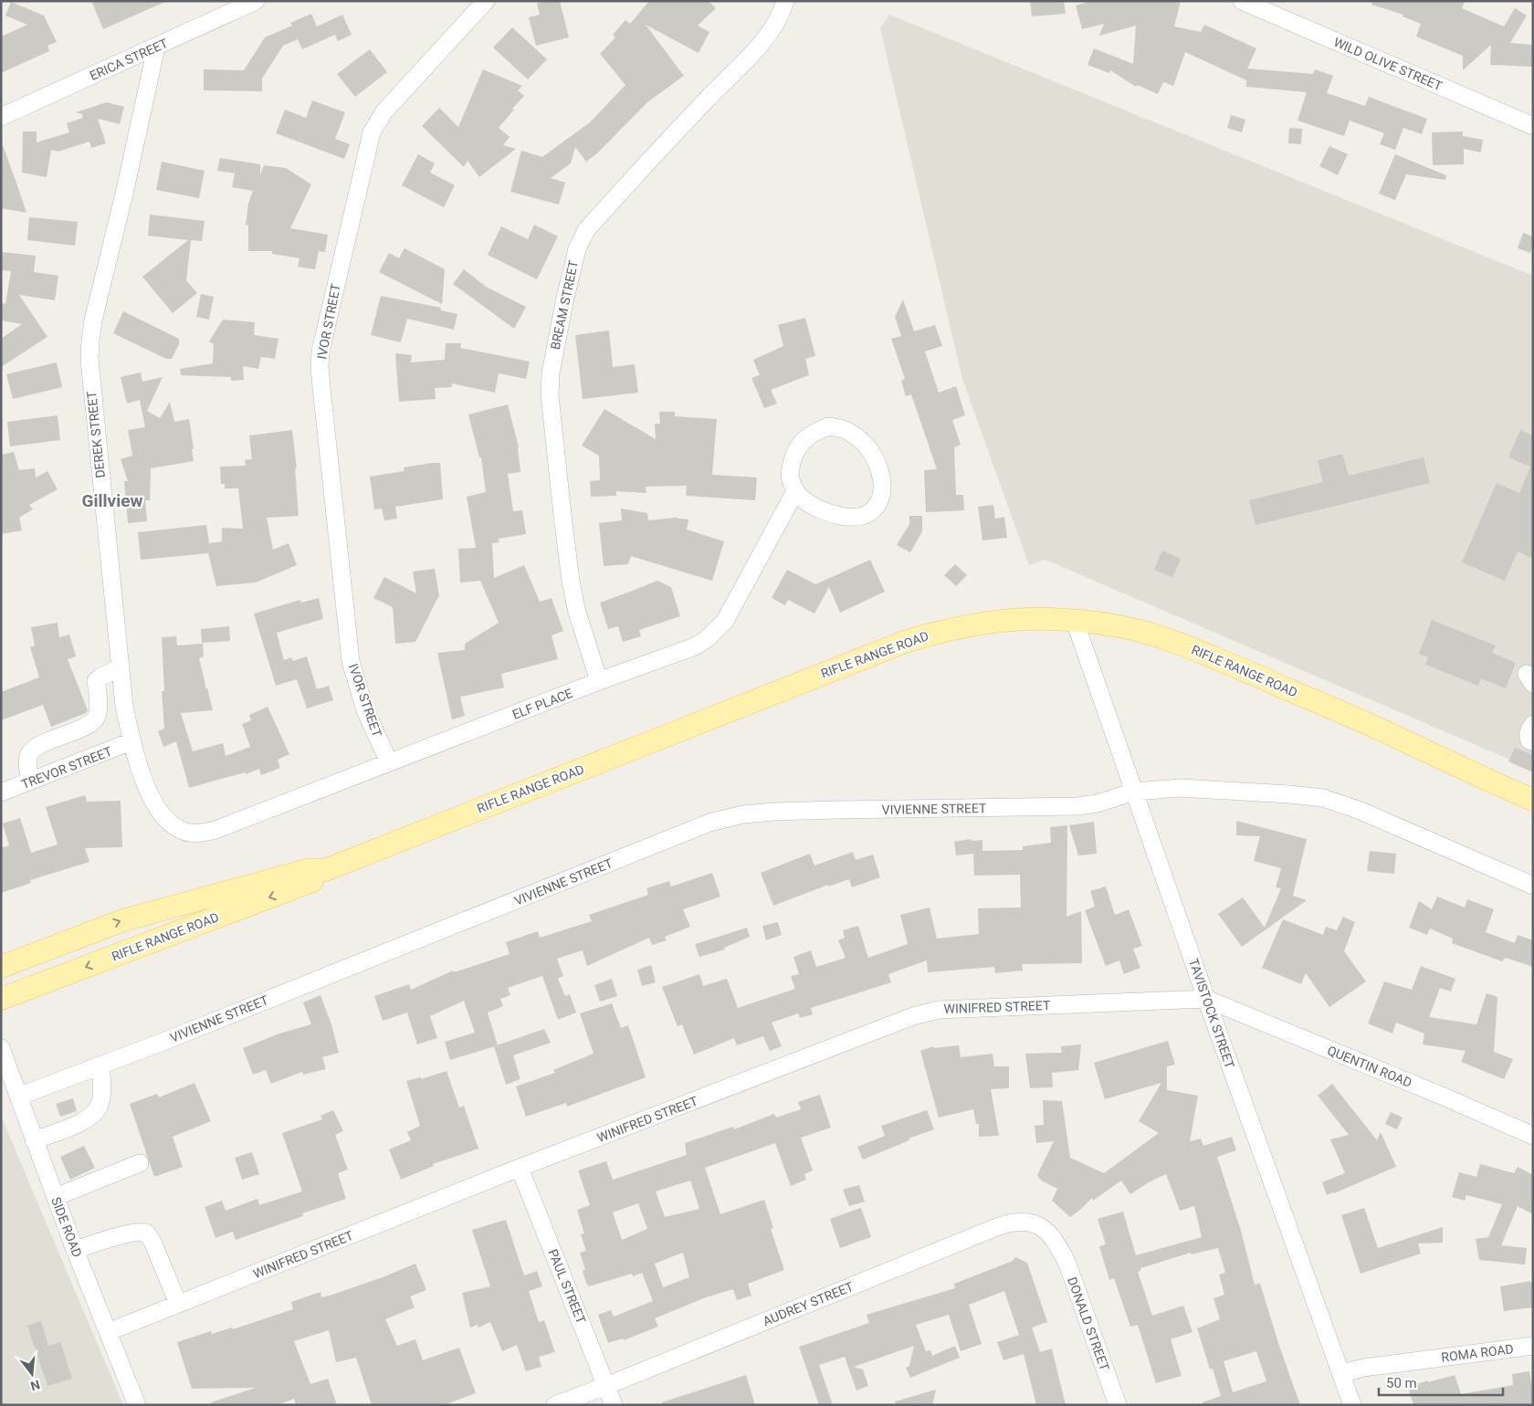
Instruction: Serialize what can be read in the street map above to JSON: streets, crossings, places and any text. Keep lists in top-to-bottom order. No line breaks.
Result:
{"streets":{"main road":["RIFLE RANGE ROAD"],"street":["ERICA STREET","WILD OLIVE STREET","BREAM STREET","IVOR STREET","DEREK STREET","ELF PLACE","TREVOR STREET","VIVIENNE STREET","WINIFRED STREET","TAVISTOCK STREET","QUENTIN ROAD","SIDE ROAD","PAUL STREET","AUDREY STREET","DONALD STREET","ROMA ROAD"]},"crossings":[["ERICA STREET","DEREK STREET"],["BREAM STREET","ELF PLACE"],["IVOR STREET","ELF PLACE"],["DEREK STREET","ELF PLACE"],["DEREK STREET","TREVOR STREET"],["RIFLE RANGE ROAD","TAVISTOCK STREET"],["VIVIENNE STREET","TAVISTOCK STREET"],["VIVIENNE STREET","SIDE ROAD"],["WINIFRED STREET","TAVISTOCK STREET"],["WINIFRED STREET","QUENTIN ROAD"],["WINIFRED STREET","SIDE ROAD"],["WINIFRED STREET","PAUL STREET"],["TAVISTOCK STREET","QUENTIN ROAD"],["TAVISTOCK STREET","ROMA ROAD"],["PAUL STREET","AUDREY STREET"],["AUDREY STREET","DONALD STREET"]],"districts":["Gillview"],"scale_bar":"50 m","north":"bottom"}
